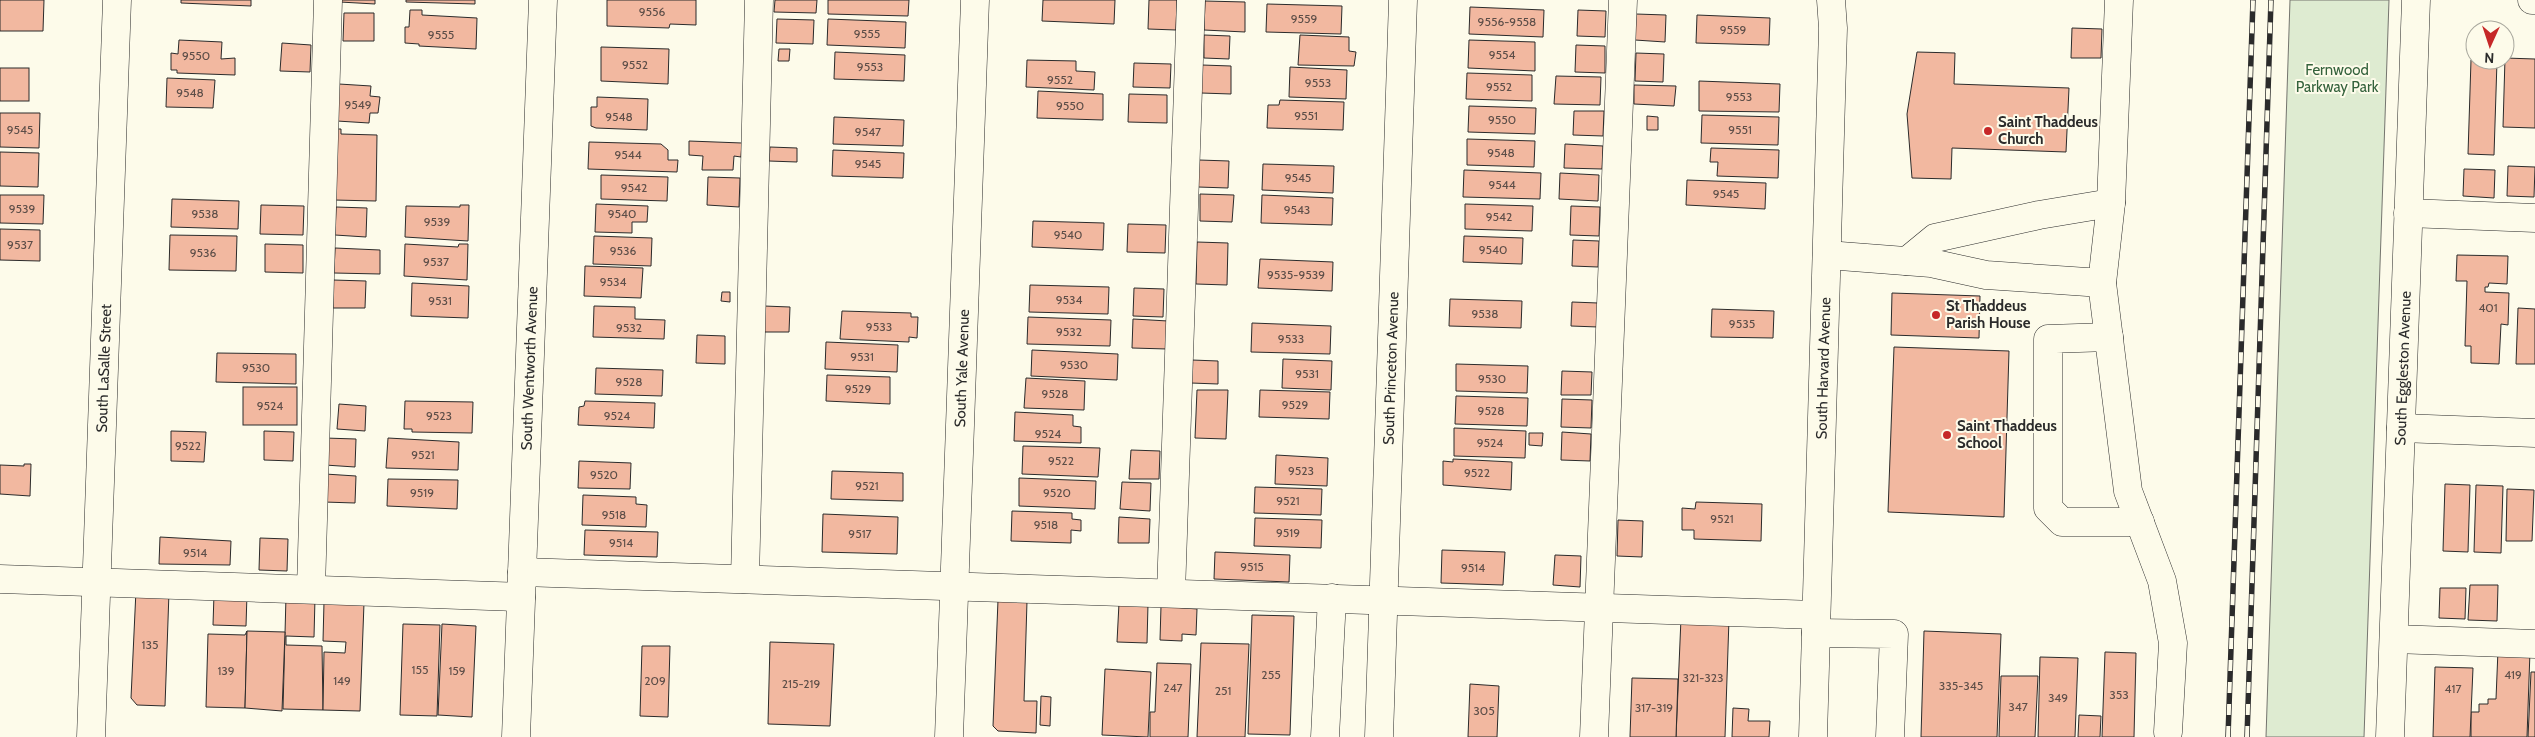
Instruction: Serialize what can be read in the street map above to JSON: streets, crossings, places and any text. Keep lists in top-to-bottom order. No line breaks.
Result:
{"streets":{"street":["South Yale Avenue","South Princeton Avenue","South Harvard Avenue","South LaSalle Street","South Wentworth Avenue","South Eggleston Avenue"]},"parks":["Fernwood Parkway Park"],"places":["Saint Thaddeus Church","St Thaddeus Parish House","Saint Thaddeus School"],"house_numbers":["9556","9559","9556-9558","9559","9555","9555","9554","9550","9552","9553","9552","9553","9552","9548","9553","9549","9550","9551","9548","9550","9545","9551","9547","9548","9544","9545","9545","9544","9542","9545","9539","9543","9538","9540","9542","9539","9540","9537","9540","9536","9536","9537","9535-9539","9534","9534","9531","401","9538","9535","9533","9532","9532","9533","9531","9530","9530","9531","9530","9528","9529","9528","9529","9524","9528","9523","9524","9524","9524","9522","9521","9522","9523","9522","9520","9521","9519","9520","9521","9518","9521","9518","9519","9517","9514","9514","9515","9514","135","155","139","159","255","419","321-323","149","209","215-219","335-345","247","417","251","353","349","347","317-319","305"],"north":"bottom"}
